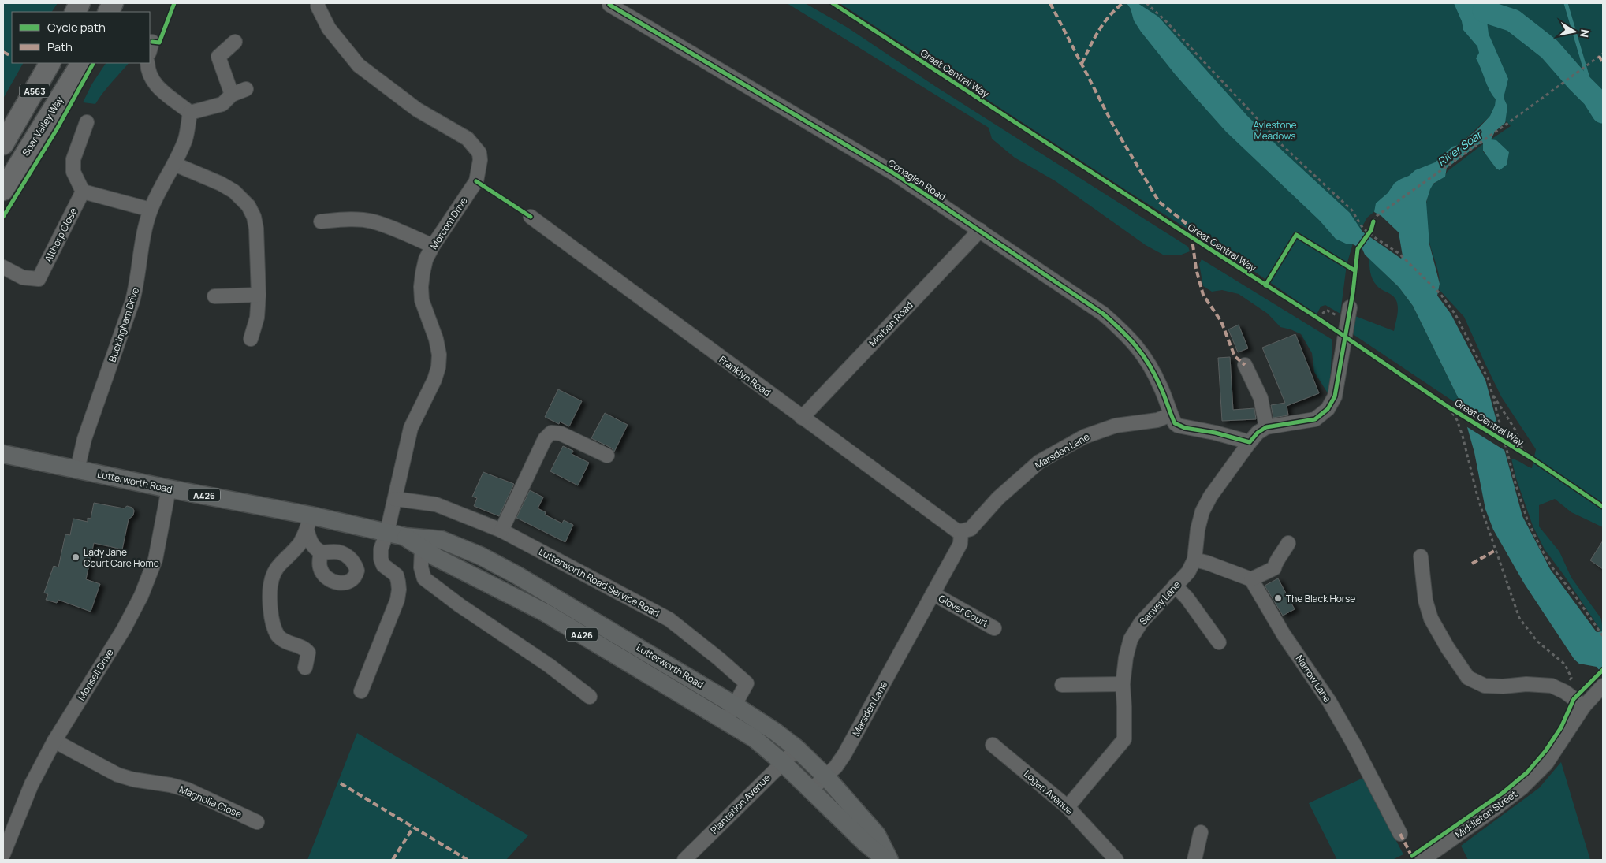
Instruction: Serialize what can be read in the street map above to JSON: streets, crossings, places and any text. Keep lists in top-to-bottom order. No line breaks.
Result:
{"streets":{"highway":["A563","Soar Valley Way"],"main road":["Lutterworth Road","A426"],"street":["Conaglen Road","Morcom Drive","Althorp Close","Morban Road","Buckingham Drive","Franklyn Road","Marsden Lane","Lutterworth Road Service Road","Sanvey Lane","Glover Court","Monsell Drive","Narrow Lane","Logan Avenue","Magnolia Close","Plantation Avenue","Middleton Street"],"cycle path":["Great Central Way"]},"crossings":[["Conaglen Road","Morban Road"],["Conaglen Road","Marsden Lane"],["Morcom Drive","Lutterworth Road"],["Morcom Drive","Lutterworth Road Service Road"],["Morban Road","Franklyn Road"],["Buckingham Drive","Lutterworth Road"],["Franklyn Road","Marsden Lane"],["Marsden Lane","Lutterworth Road"],["Marsden Lane","Glover Court"],["Lutterworth Road","Lutterworth Road Service Road"],["Lutterworth Road","Monsell Drive"],["Lutterworth Road","Plantation Avenue"],["Sanvey Lane","Logan Avenue"],["Monsell Drive","Magnolia Close"]],"water":["River Soar"],"parks":["Aylestone Meadows"],"places":["Lady Jane Court Care Home","The Black Horse"],"legend":["Cycle path","Path"],"north":"right"}
